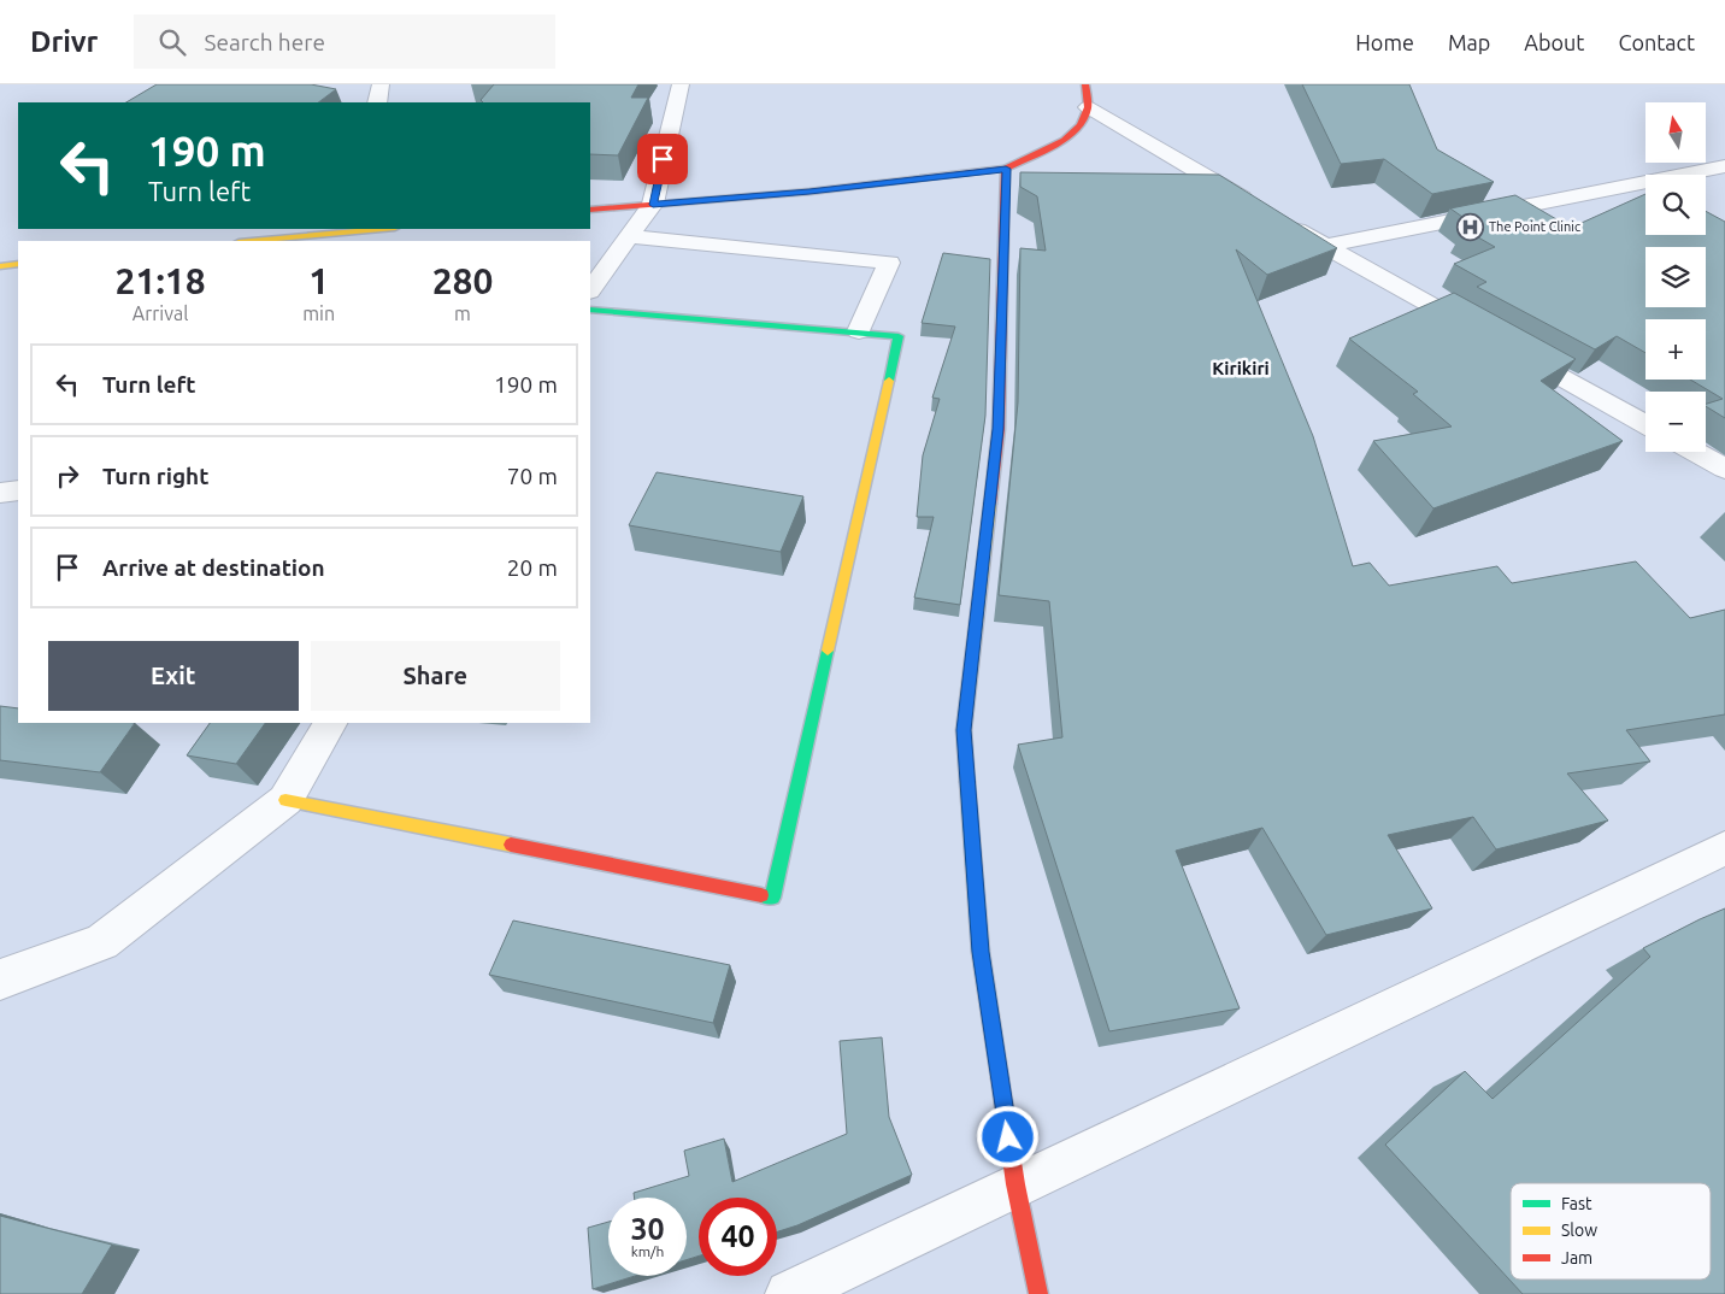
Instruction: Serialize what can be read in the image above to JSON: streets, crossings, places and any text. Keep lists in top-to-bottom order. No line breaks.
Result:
{"districts":["Kirikiri"],"places":{"hospital":["The Point Clinic"]},"legend":["Fast","Slow","Jam"],"north":"top","page":{"header":"Drivr","search":"Search here","nav":["Home","Map","About","Contact"],"map_buttons":["+","−"],"turn":["190 m","Turn left"],"eta":["21:18","Arrival","1","min","280","m"],"list":[{"name":"Turn left","value":"190 m"},{"name":"Turn right","value":"70 m"},{"name":"Arrive at destination","value":"20 m"}],"buttons":["Exit","Share"],"speed":"30 km/h","limit":"40"}}
